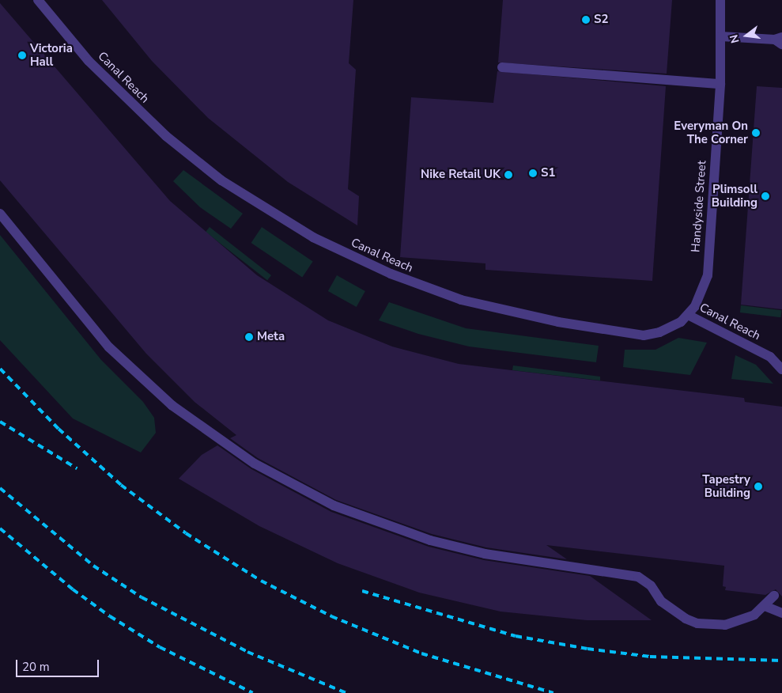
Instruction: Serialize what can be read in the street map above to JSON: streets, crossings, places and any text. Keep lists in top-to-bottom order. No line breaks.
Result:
{"streets":{"street":["Canal Reach","Handyside Street"]},"crossings":[["Canal Reach","Handyside Street"]],"places":["S2","Victoria Hall","Everyman On The Corner","S1","Nike Retail UK","Plimsoll Building","Meta","Tapestry Building"],"scale_bar":"20 m","north":"left"}
